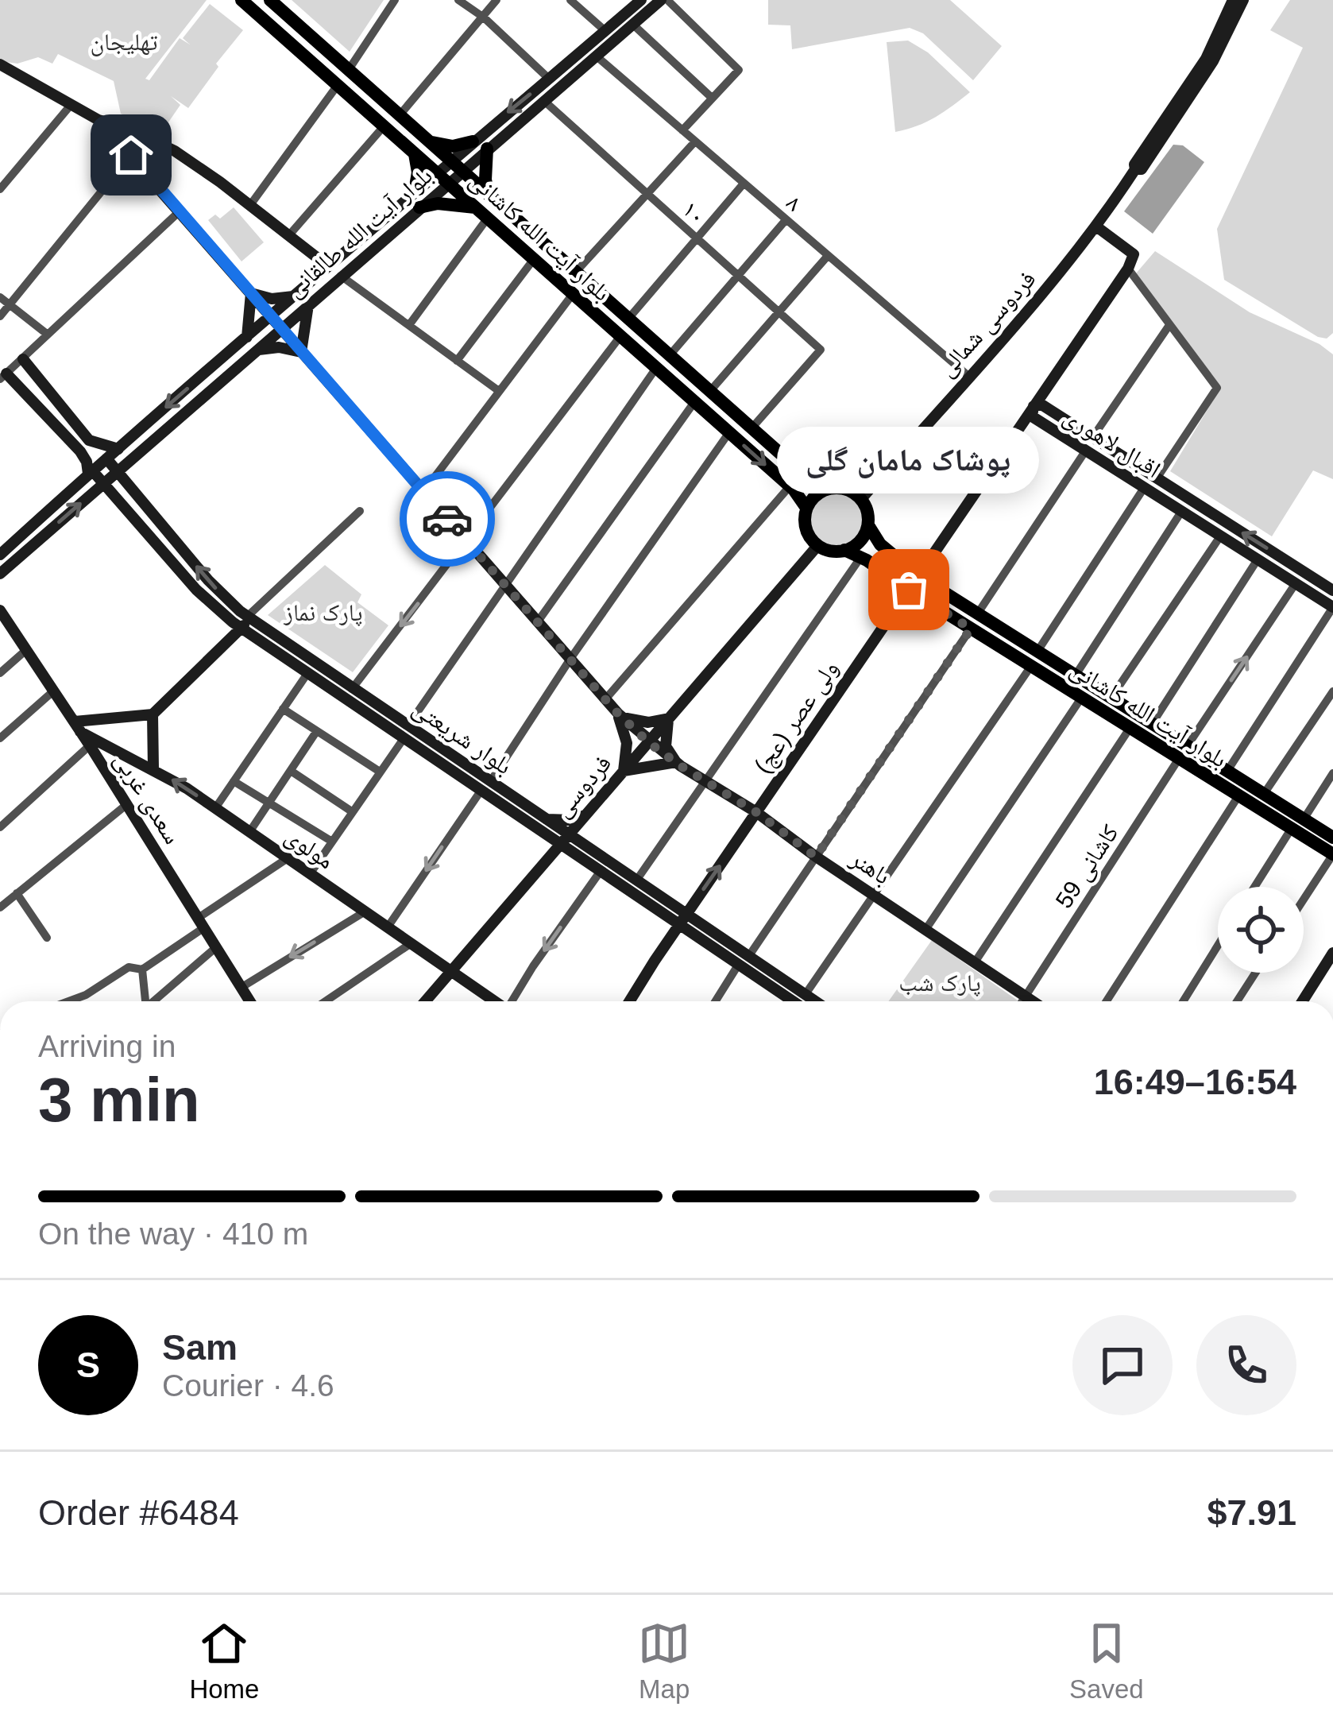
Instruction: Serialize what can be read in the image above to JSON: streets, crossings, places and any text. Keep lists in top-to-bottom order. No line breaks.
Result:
{"streets":{"main road":["بلوار آیت الله طالقانی","بلوار آیت الله کاشانی","فردوسی شمالی","اقبال لاهوری","ولی عصر (عج)","بلوار شریعتی","فردوسی","سعدی غربی","مولوی","باهنر"],"street":["۸","۱۰","کاشانی 59"]},"crossings":[["۸","بلوار آیت الله طالقانی"],["۸","فردوسی شمالی"],["۱۰","بلوار آیت الله طالقانی"],["۱۰","بلوار آیت الله کاشانی"],["بلوار آیت الله طالقانی","بلوار آیت الله کاشانی"],["بلوار آیت الله طالقانی","بلوار شریعتی"],["بلوار آیت الله طالقانی","باهنر"],["بلوار آیت الله کاشانی","فردوسی شمالی"],["بلوار آیت الله کاشانی","ولی عصر (عج)"],["بلوار آیت الله کاشانی","فردوسی"],["بلوار آیت الله کاشانی","کاشانی 59"],["فردوسی شمالی","فردوسی"],["اقبال لاهوری","کاشانی 59"],["ولی عصر (عج)","بلوار شریعتی"],["ولی عصر (عج)","باهنر"],["بلوار شریعتی","فردوسی"],["فردوسی","مولوی"],["فردوسی","باهنر"],["سعدی غربی","مولوی"],["کاشانی 59","باهنر"]],"parks":["تهلیجان","پارک نماز","پارک شب"],"places":["پوشاک مامان گلی"],"page":{"bubble":"پوشاک مامان گلی","heading":["3 min","Arriving in","16:49–16:54"],"panel":["Sam","Courier · 4.6","Order #6484","$7.91"],"bar":"On the way · 410 m","round":"S","tabs":["Home","Map","Saved"]}}
